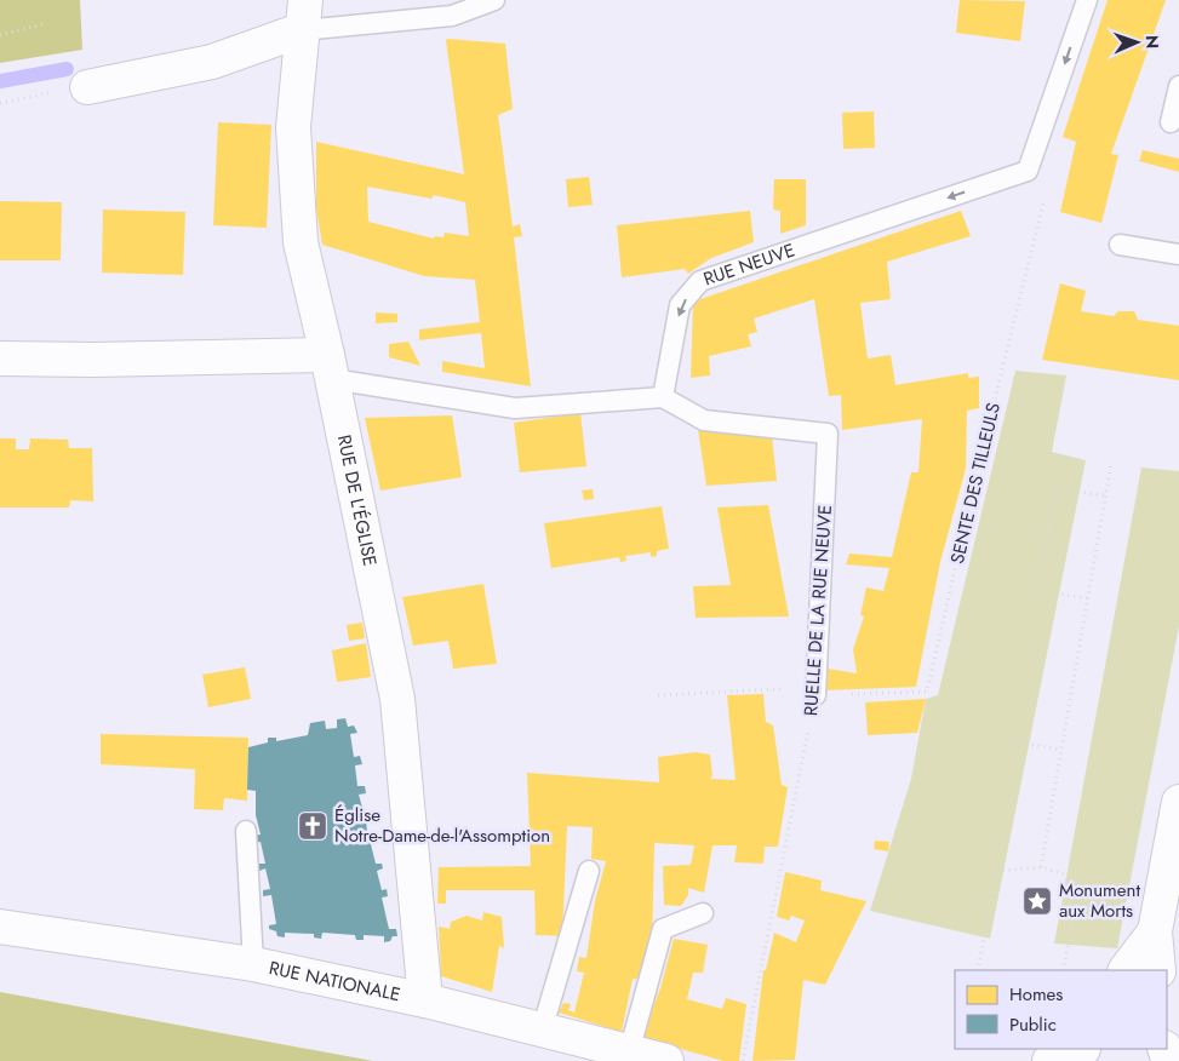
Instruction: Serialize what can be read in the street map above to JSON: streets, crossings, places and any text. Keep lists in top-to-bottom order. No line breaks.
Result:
{"streets":{"street":["RUE DE L'ÉGLISE","RUE NATIONALE"],"lane":["RUE NEUVE","RUELLE DE LA RUE NEUVE"],"path":["SENTE DES TILLEULS"]},"crossings":[["RUE NEUVE","SENTE DES TILLEULS"],["RUE NEUVE","RUELLE DE LA RUE NEUVE"],["SENTE DES TILLEULS","RUELLE DE LA RUE NEUVE"],["RUE DE L'ÉGLISE","RUE NATIONALE"]],"one_way":["RUE NEUVE"],"places":{"church":["Église Notre-Dame-de-l'Assomption"],"place":["Monument aux Morts"]},"legend":["Homes","Public"],"north":"right"}
